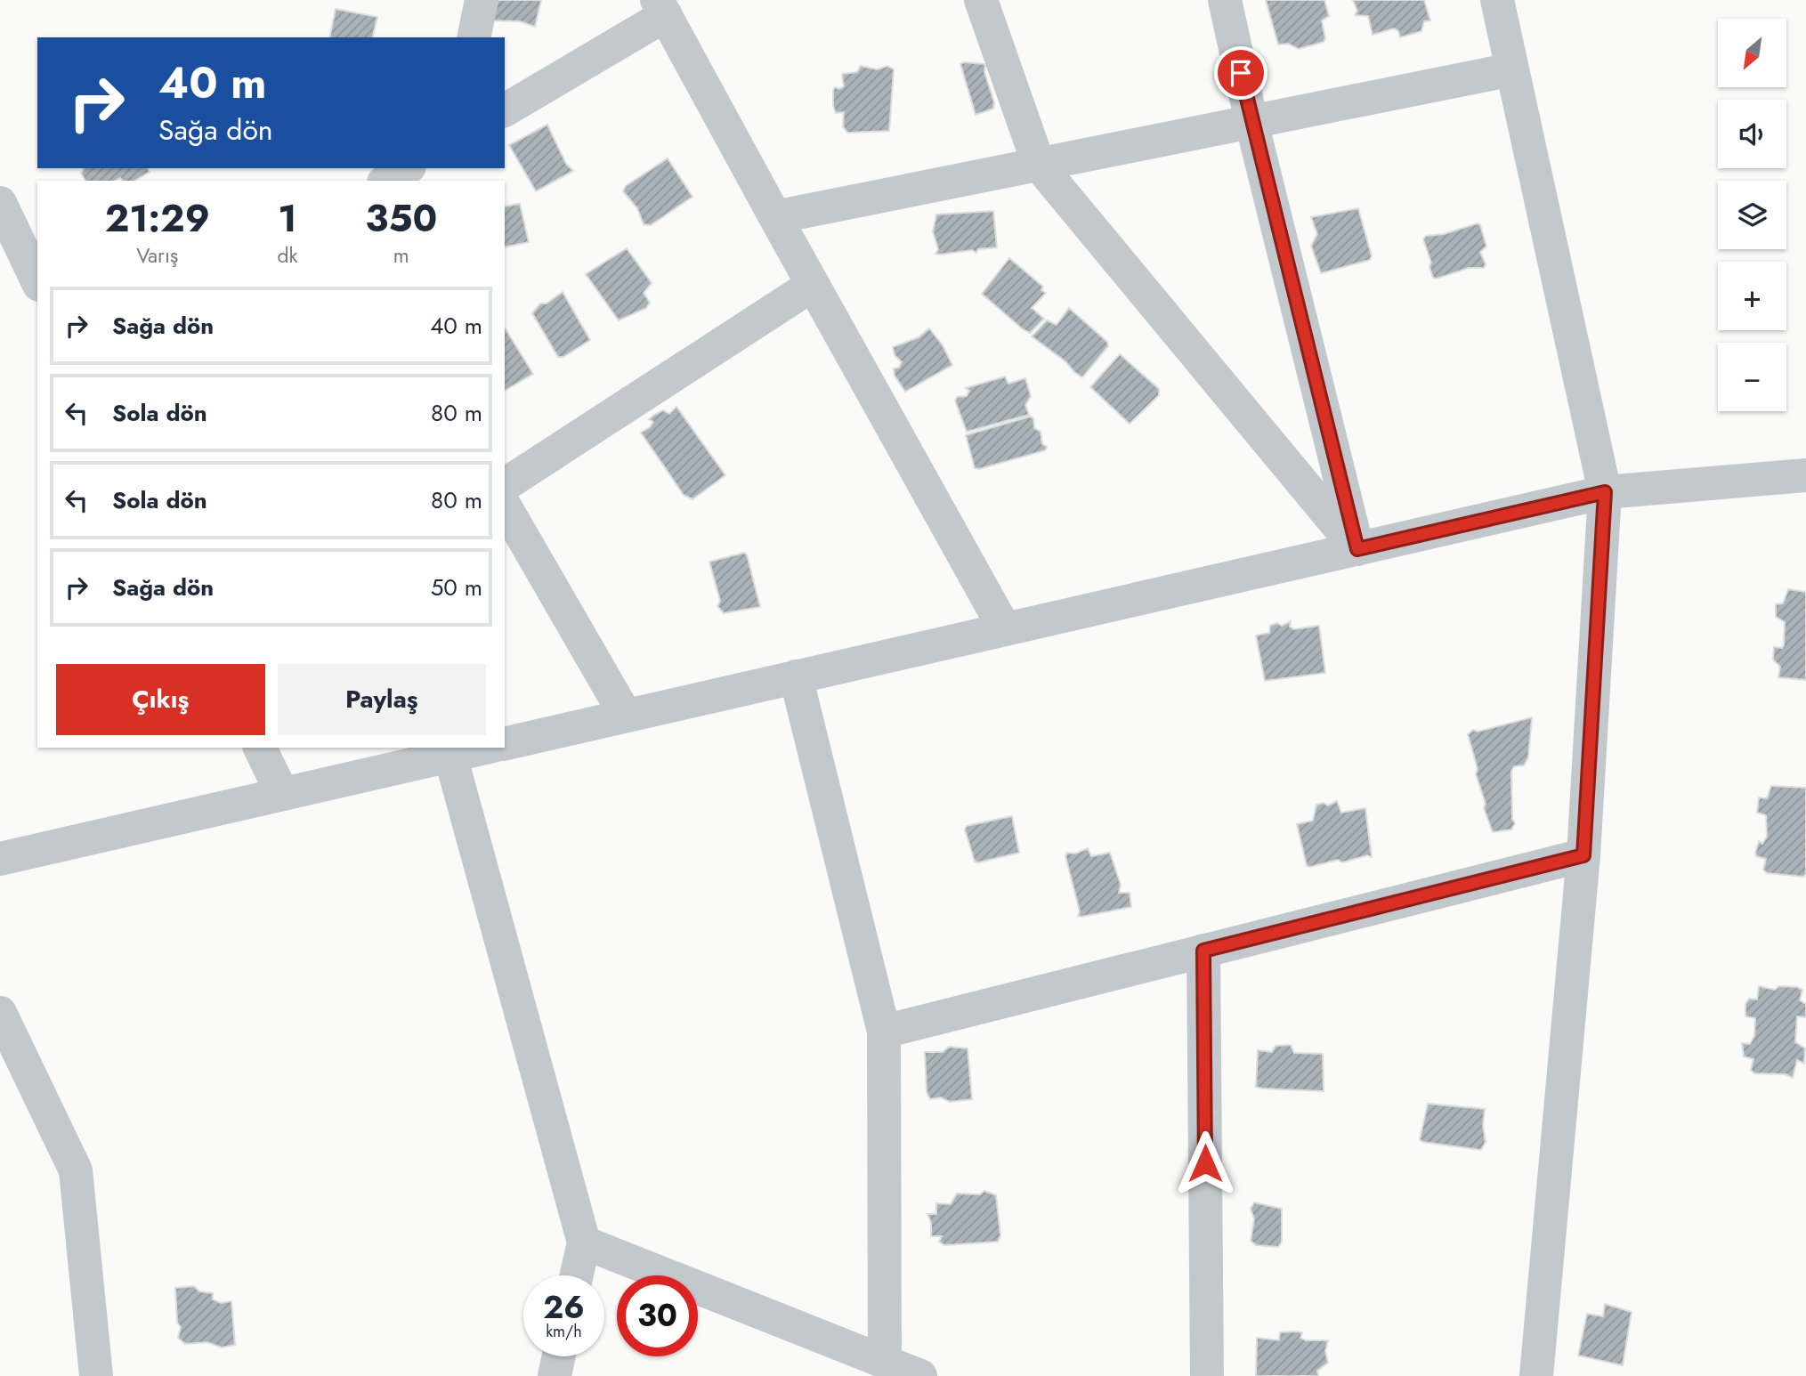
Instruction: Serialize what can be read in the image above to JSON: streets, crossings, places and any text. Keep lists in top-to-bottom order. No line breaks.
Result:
{"north":"bottom left","page":{"map_buttons":["+","−"],"turn":["40 m","Sağa dön"],"eta":["21:29","Varış","1","dk","350","m"],"list":[{"name":"Sağa dön","value":"40 m"},{"name":"Sola dön","value":"80 m"},{"name":"Sola dön","value":"80 m"},{"name":"Sağa dön","value":"50 m"}],"buttons":["Çıkış","Paylaş"],"speed":"26 km/h","limit":"30"}}
